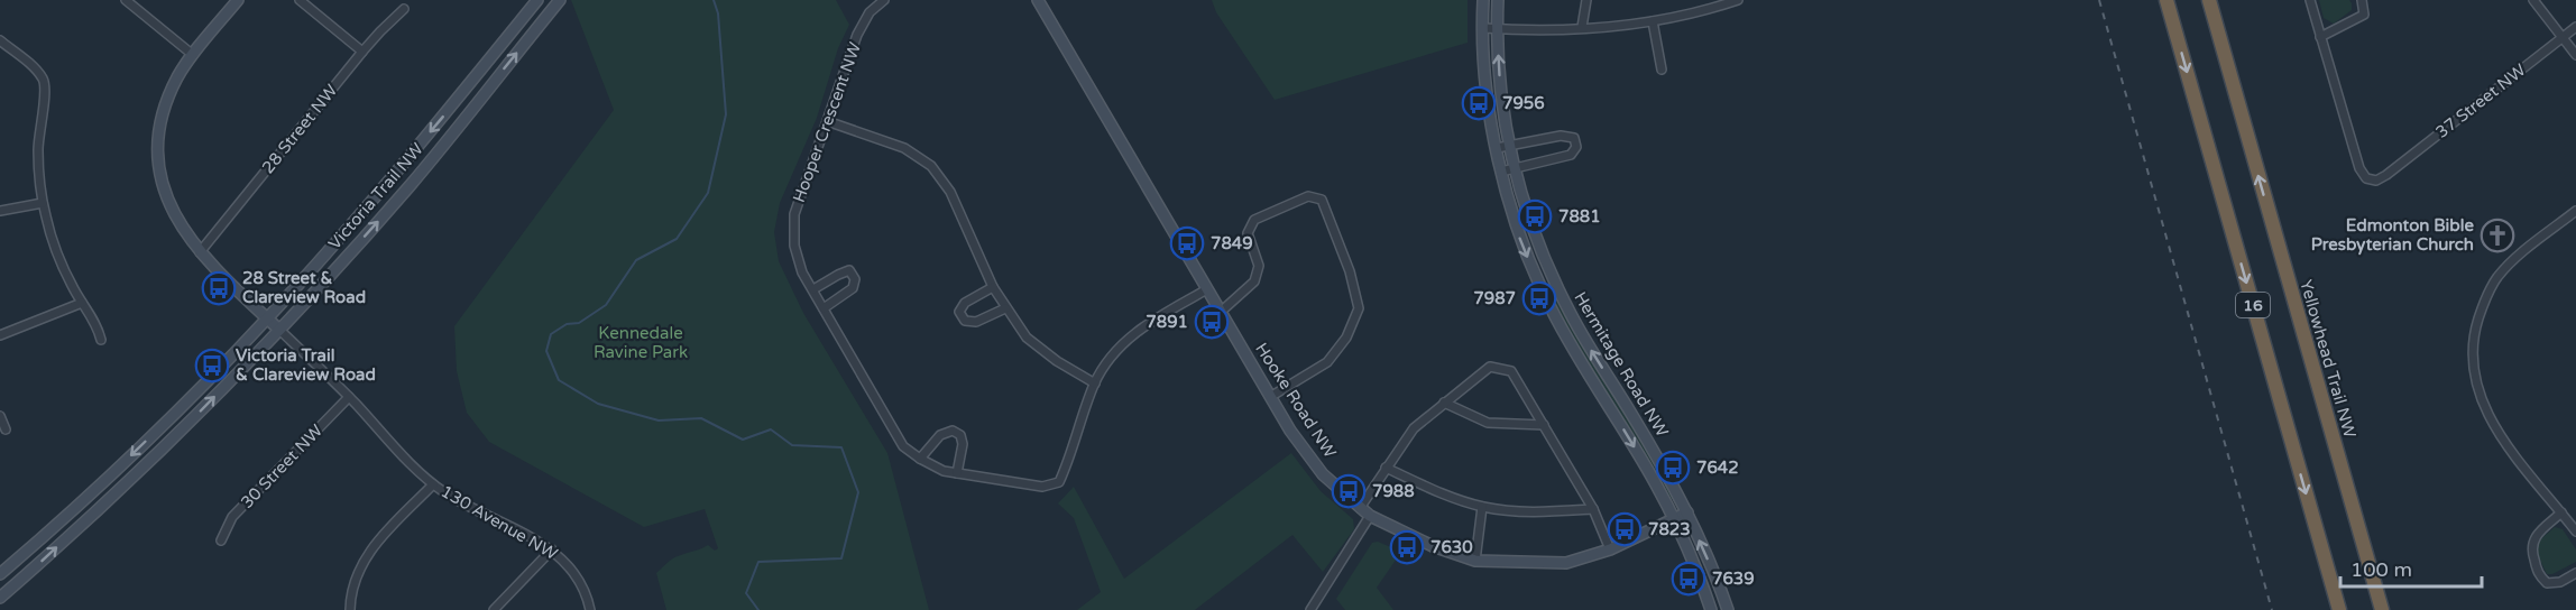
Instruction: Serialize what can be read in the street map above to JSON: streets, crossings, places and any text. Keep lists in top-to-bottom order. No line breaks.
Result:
{"streets":{"highway":["16","Yellowhead Trail NW"],"street":["37 Street NW","Hooper Crescent NW","28 Street NW","Victoria Trail NW","Hermitage Road NW","Hooke Road NW","30 Street NW","130 Avenue NW"]},"crossings":[["Hooper Crescent NW","Hooke Road NW"],["Victoria Trail NW","130 Avenue NW"],["Hermitage Road NW","Hooke Road NW"],["30 Street NW","130 Avenue NW"]],"parks":["Kennedale Ravine Park"],"places":{"bus stop":["7956","7881","7849","28 Street & Clareview Road","7987","7891","Victoria Trail & Clareview Road","7642","7988","7823","7630","7639"],"church":["Edmonton Bible Presbyterian Church"]},"scale_bar":"100 m"}
